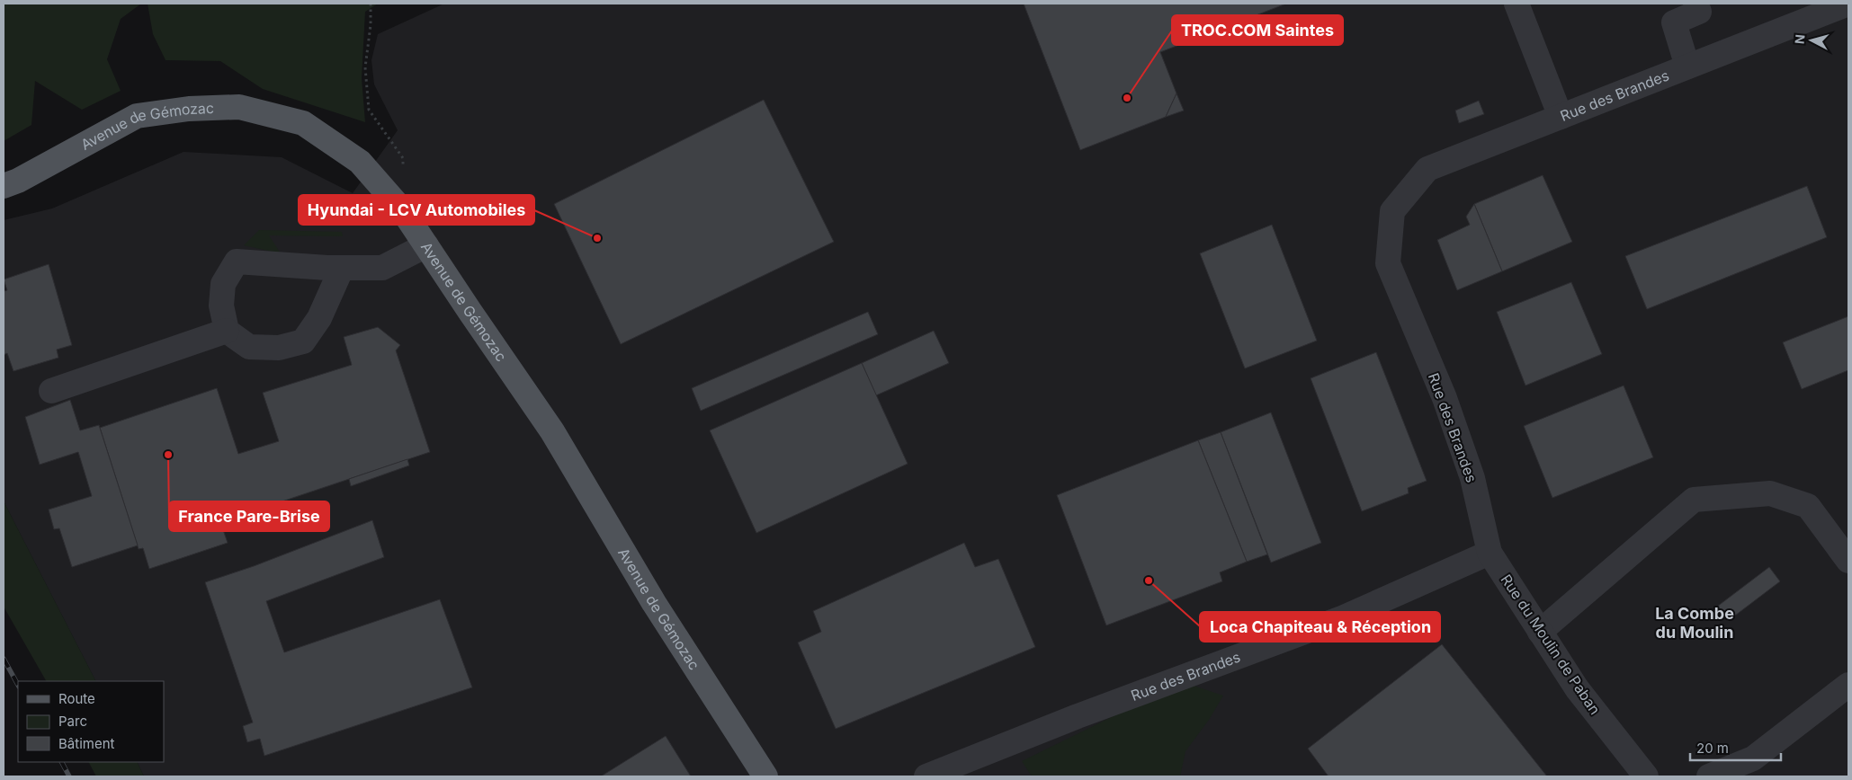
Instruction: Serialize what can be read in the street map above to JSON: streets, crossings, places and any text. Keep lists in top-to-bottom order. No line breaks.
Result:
{"streets":{"main road":["Avenue de Gémozac"],"street":["Rue des Brandes","Rue du Moulin de Paban"]},"crossings":[["Rue des Brandes","Rue du Moulin de Paban"]],"districts":["La Combe du Moulin"],"places":["TROC.COM Saintes","Hyundai - LCV Automobiles","France Pare-Brise","Loca Chapiteau & Réception"],"legend":["Route","Parc","Bâtiment"],"scale_bar":"20 m","north":"left"}
